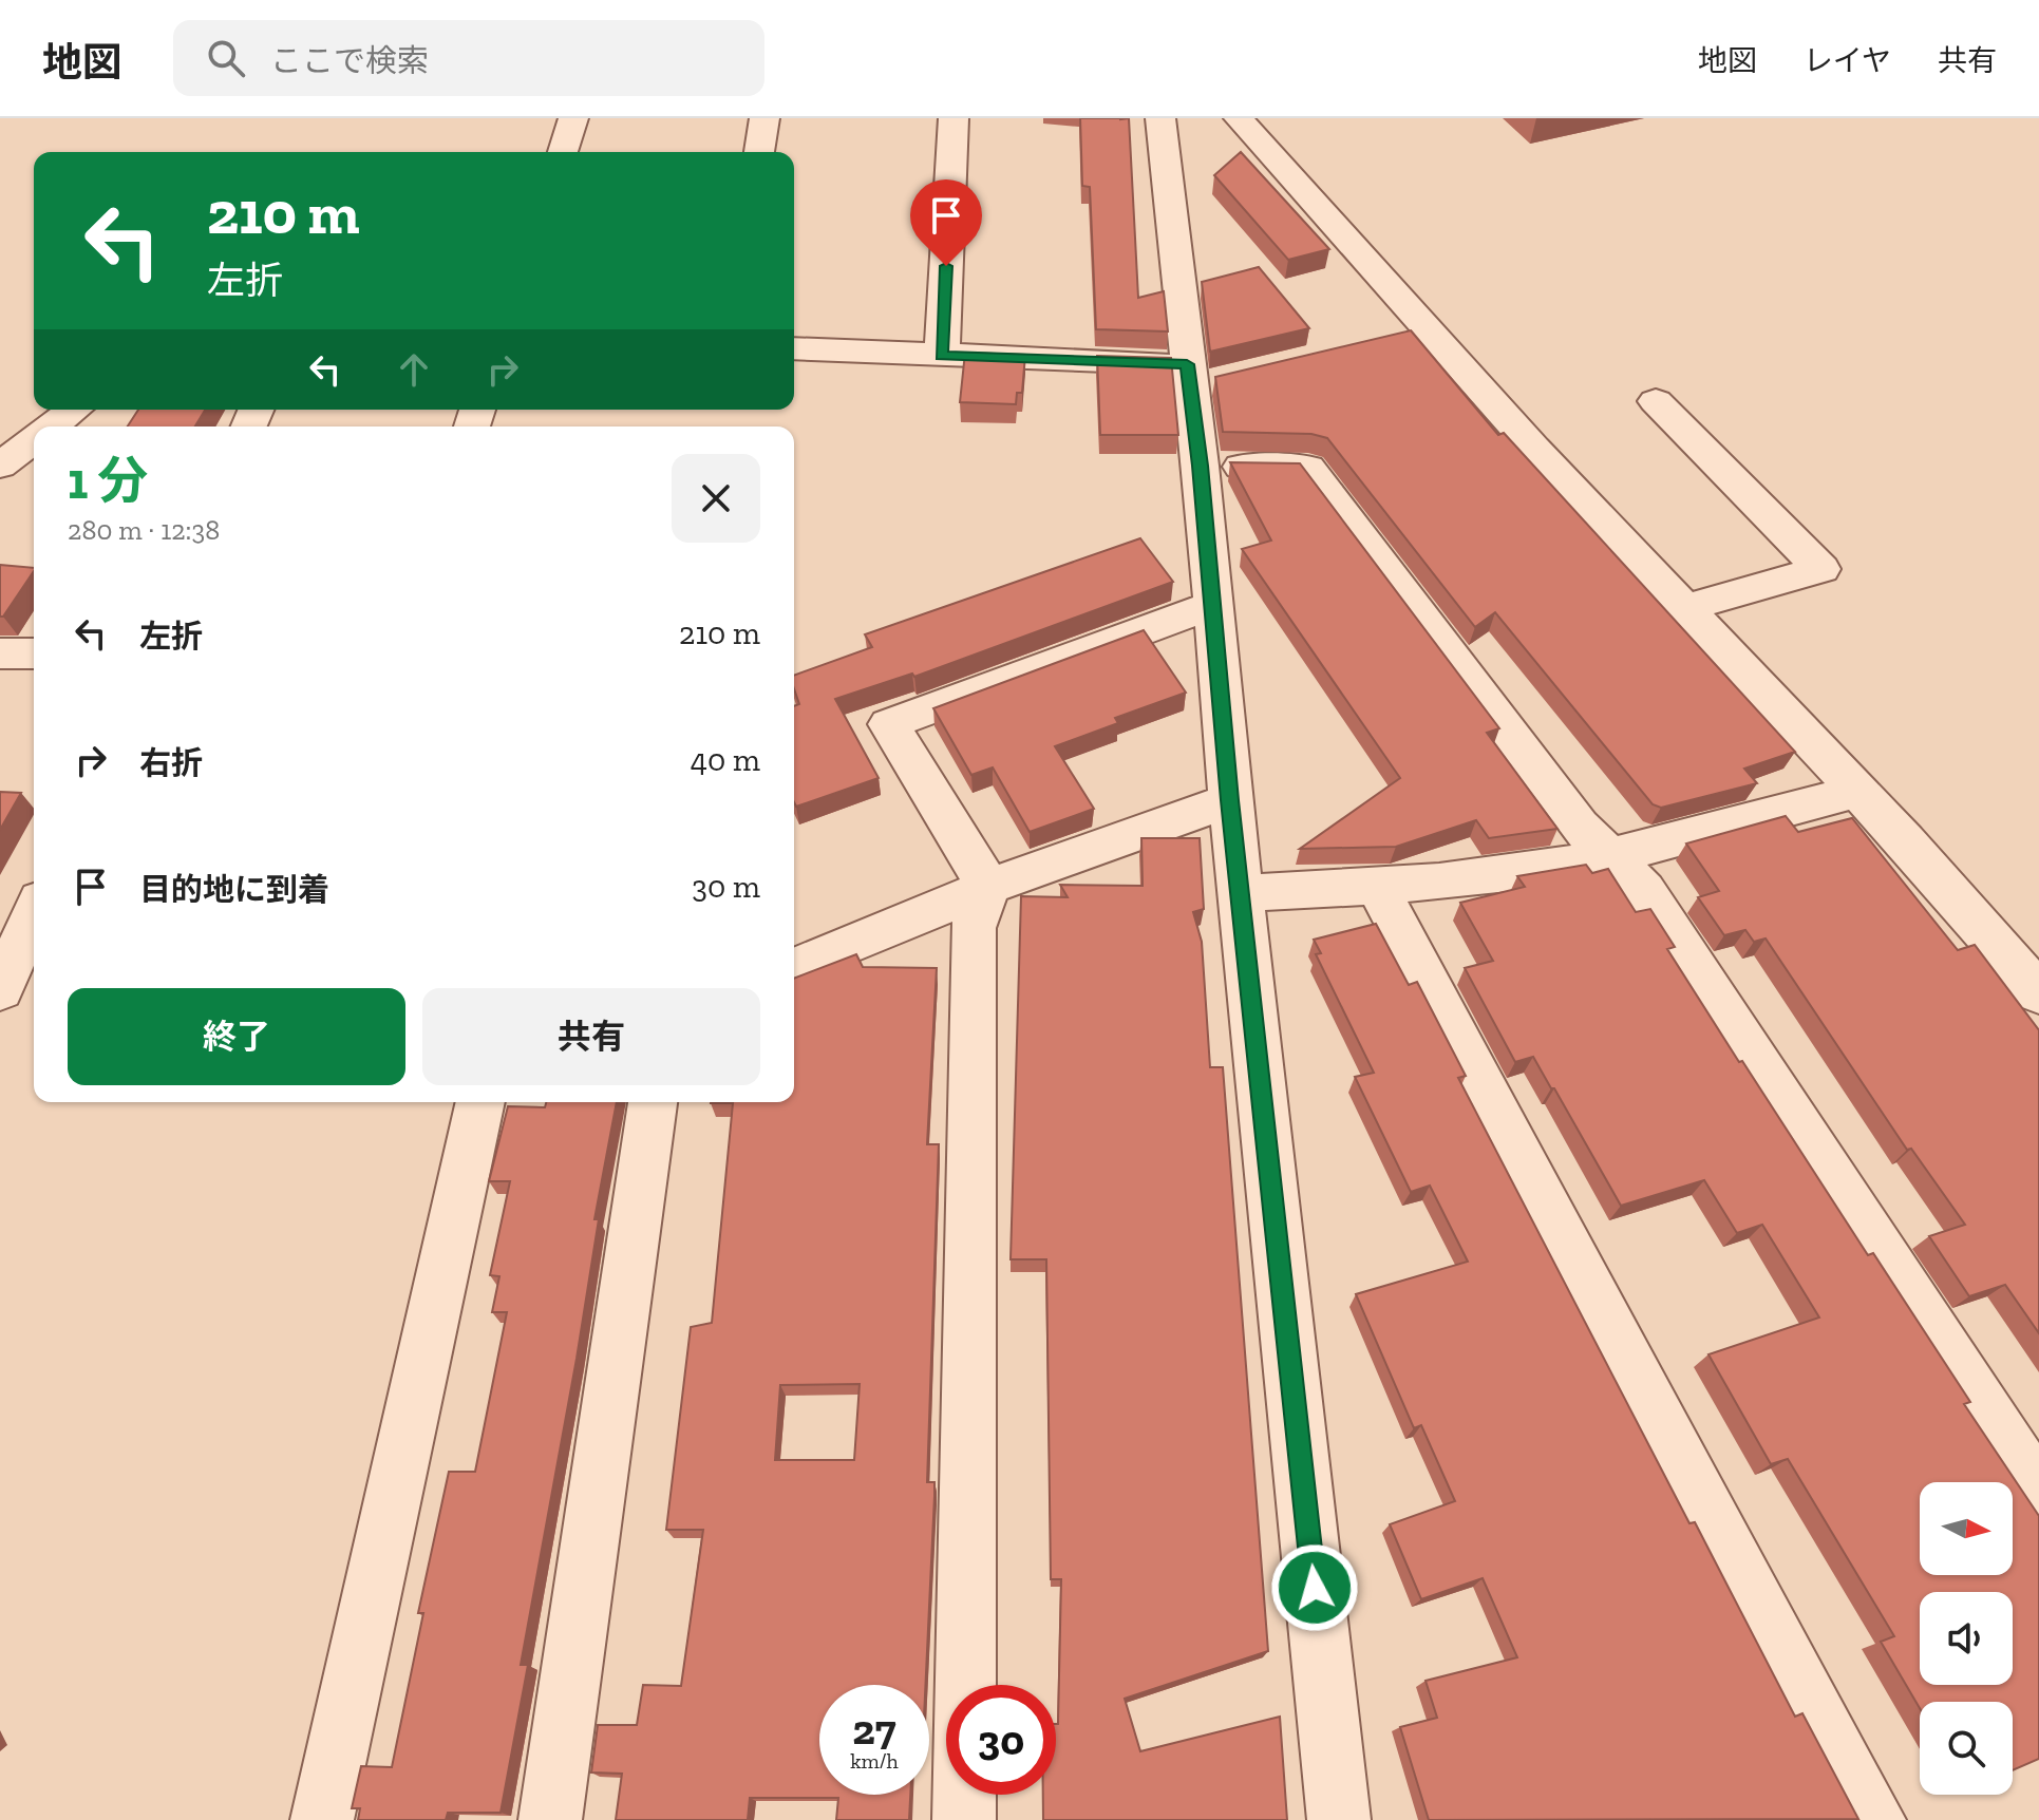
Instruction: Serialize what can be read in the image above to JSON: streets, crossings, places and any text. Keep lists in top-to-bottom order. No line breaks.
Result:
{"north":"right","page":{"header":"地図","search":"ここで検索","nav":["地図","レイヤ","共有"],"turn":["210 m","左折"],"heading":["1 分","280 m · 12:38"],"list":[{"name":"左折","value":"210 m"},{"name":"右折","value":"40 m"},{"name":"目的地に到着","value":"30 m"}],"buttons":["終了","共有"],"speed":"27 km/h","limit":"30"}}
